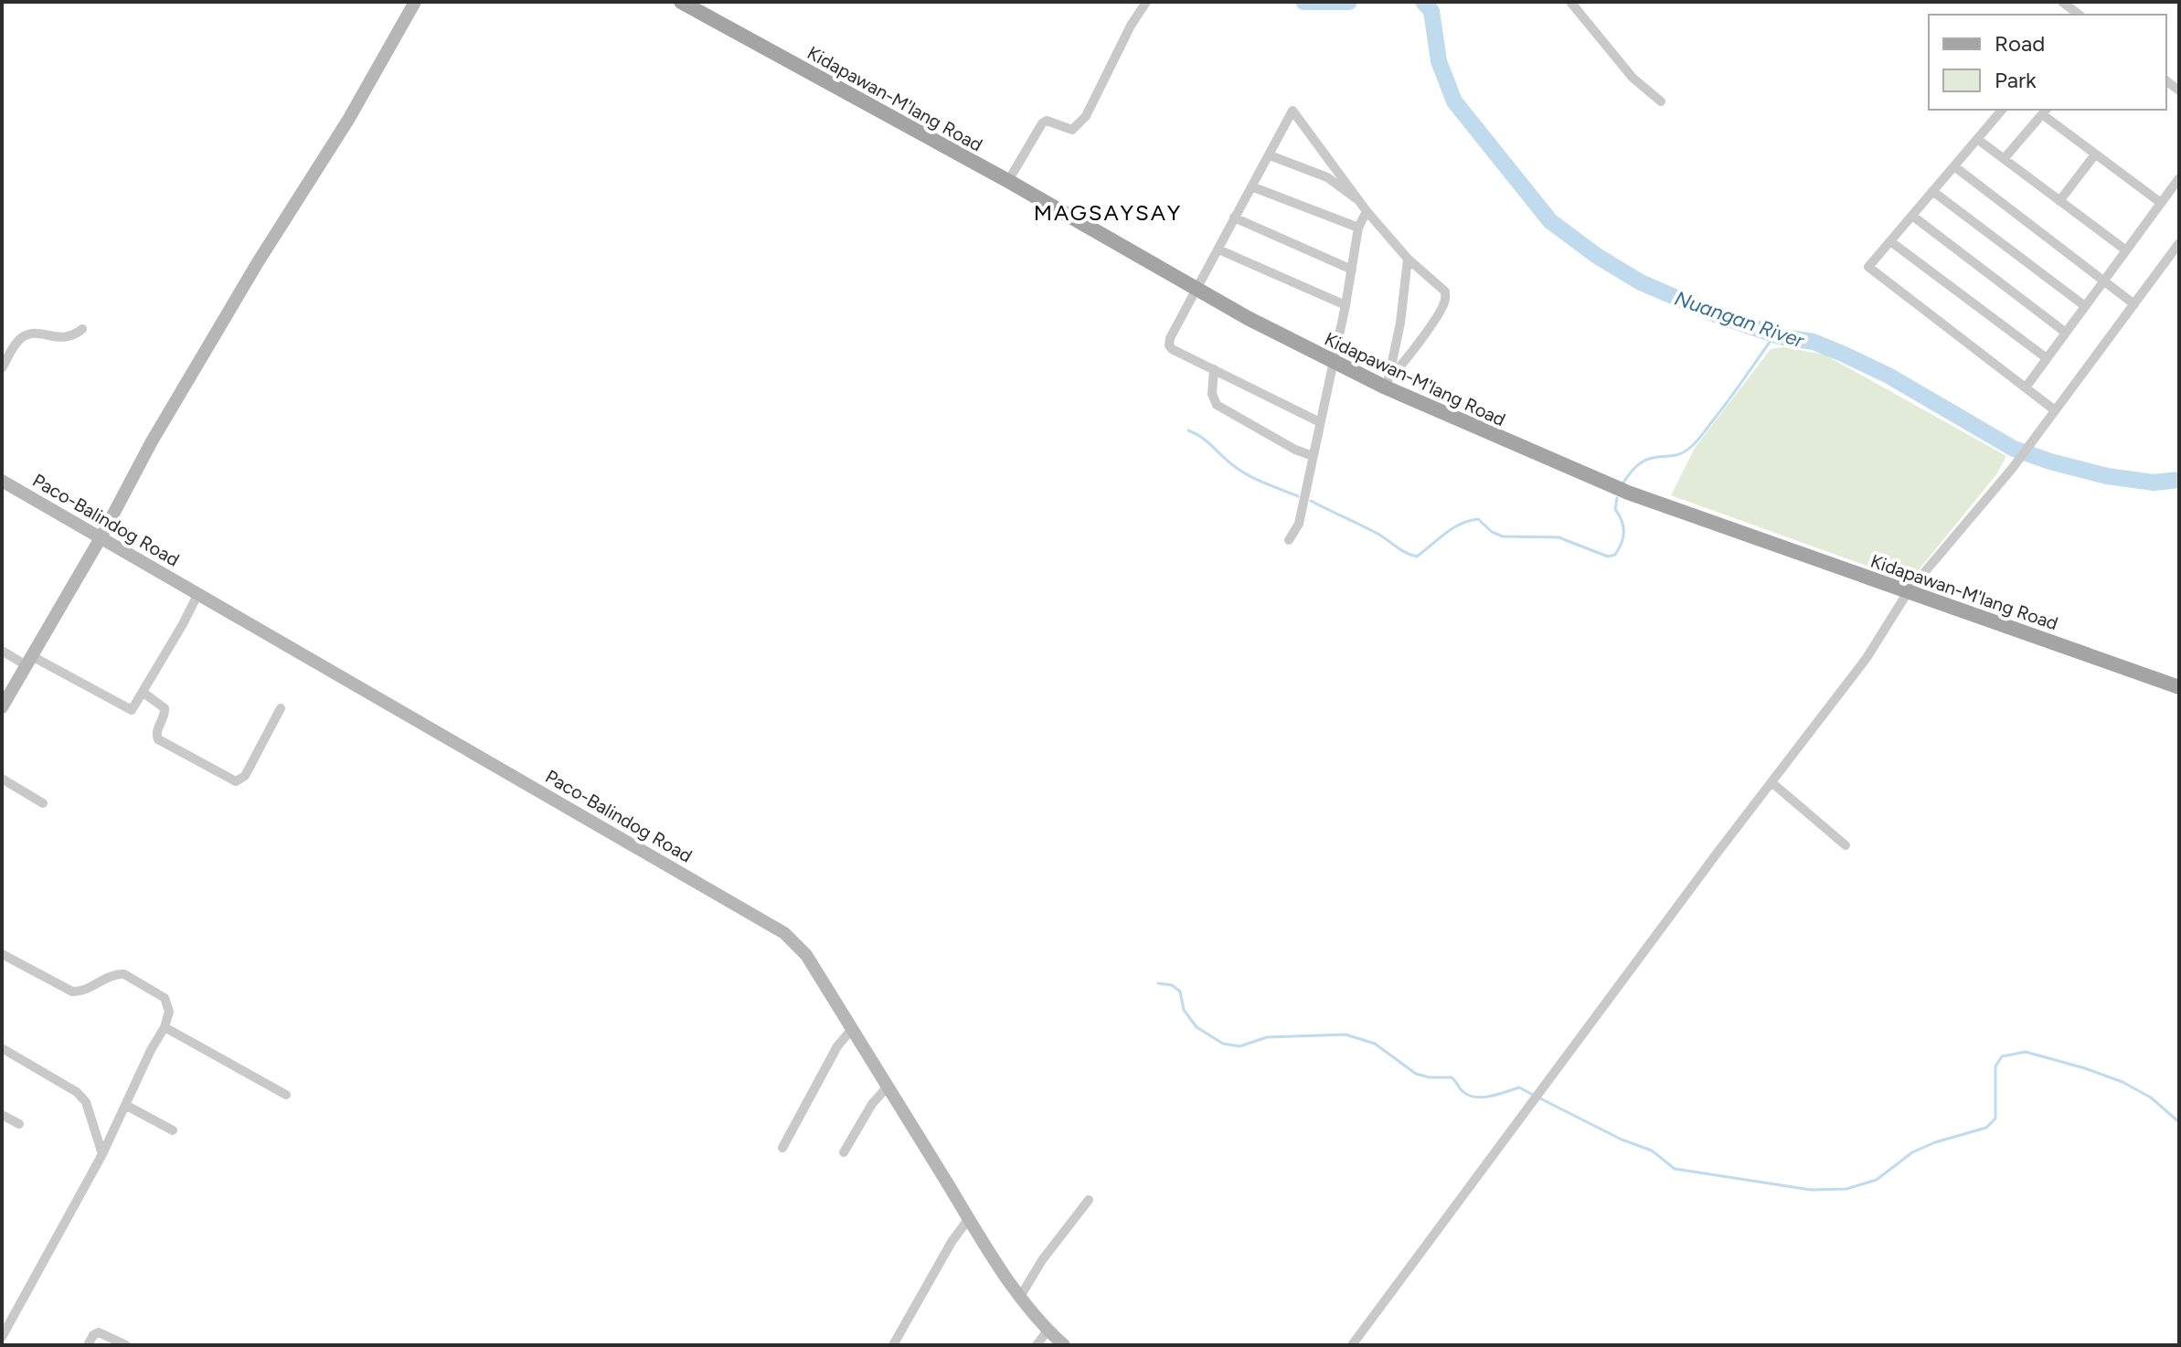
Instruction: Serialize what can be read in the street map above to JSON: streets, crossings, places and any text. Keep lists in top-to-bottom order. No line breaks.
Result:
{"streets":{"main road":["Kidapawan-M'lang Road"],"street":["Paco-Balindog Road"]},"districts":["MAGSAYSAY"],"water":["Nuangan River"],"legend":["Road","Park"]}
